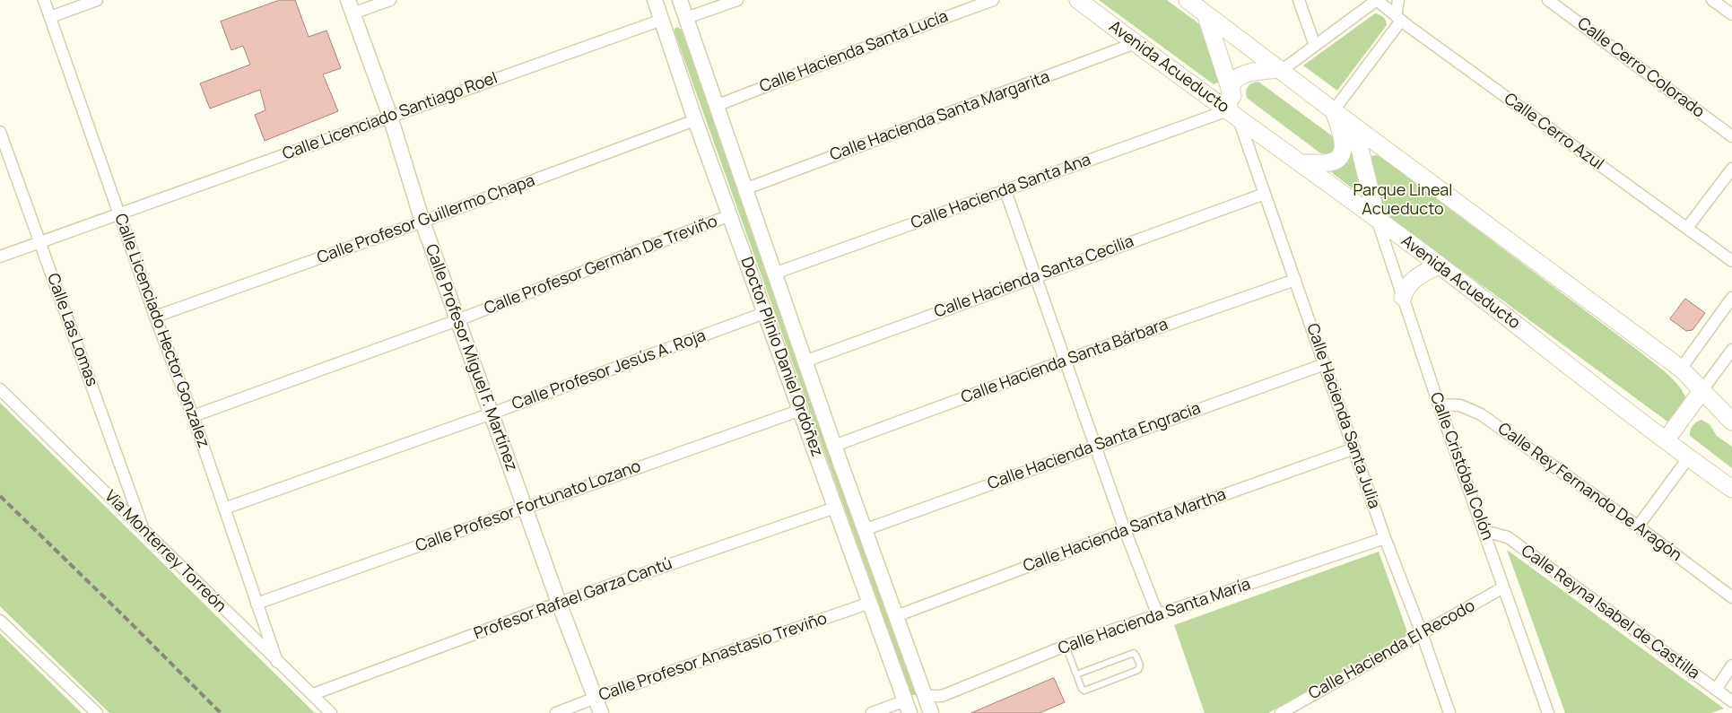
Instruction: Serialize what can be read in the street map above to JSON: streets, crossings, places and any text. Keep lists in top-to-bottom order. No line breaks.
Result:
{"streets":{"main road":["Avenida Acueducto"],"street":["Calle Hacienda Santa Lucía","Calle Cerro Colorado","Calle Licenciado Santiago Roel","Calle Hacienda Santa Margarita","Calle Cerro Azul","Calle Hacienda Santa Ana","Calle Profesor Guillermo Chapa","Calle Profesor Germán De Treviño","Calle Hacienda Santa Cecilia","Calle Las Lomas","Calle Licenciado Hector Gonzalez","Doctor Plinio Daniel Ordóñez","Calle Profesor Miguel F. Martínez","Calle Hacienda Santa Bárbara","Calle Profesor Jesús A. Roja","Calle Hacienda Santa Julia","Calle Hacienda Santa Engracia","Calle Cristóbal Colón","Calle Rey Fernando De Aragón","Calle Profesor Fortunato Lozano","Calle Hacienda Santa Martha","Via Monterrey Torreón","Profesor Rafael Garza Cantú","Calle Reyna Isabel de Castilla","Calle Hacienda Santa María","Calle Hacienda El Recodo","Calle Profesor Anastasio Treviño"]},"crossings":[["Calle Hacienda Santa Lucía","Doctor Plinio Daniel Ordóñez"],["Avenida Acueducto","Calle Hacienda Santa Margarita"],["Avenida Acueducto","Calle Hacienda Santa Ana"],["Avenida Acueducto","Calle Hacienda Santa Julia"],["Avenida Acueducto","Calle Cristóbal Colón"],["Calle Licenciado Santiago Roel","Calle Las Lomas"],["Calle Licenciado Santiago Roel","Calle Licenciado Hector Gonzalez"],["Calle Licenciado Santiago Roel","Doctor Plinio Daniel Ordóñez"],["Calle Licenciado Santiago Roel","Calle Profesor Miguel F. Martínez"],["Calle Hacienda Santa Margarita","Doctor Plinio Daniel Ordóñez"],["Calle Hacienda Santa Ana","Doctor Plinio Daniel Ordóñez"],["Calle Hacienda Santa Ana","Calle Hacienda Santa Julia"],["Calle Profesor Guillermo Chapa","Calle Licenciado Hector Gonzalez"],["Calle Profesor Guillermo Chapa","Doctor Plinio Daniel Ordóñez"],["Calle Profesor Guillermo Chapa","Calle Profesor Miguel F. Martínez"],["Calle Profesor Germán De Treviño","Calle Licenciado Hector Gonzalez"],["Calle Profesor Germán De Treviño","Doctor Plinio Daniel Ordóñez"],["Calle Profesor Germán De Treviño","Calle Profesor Miguel F. Martínez"],["Calle Hacienda Santa Cecilia","Doctor Plinio Daniel Ordóñez"],["Calle Hacienda Santa Cecilia","Calle Hacienda Santa Julia"],["Calle Las Lomas","Via Monterrey Torreón"],["Calle Licenciado Hector Gonzalez","Calle Profesor Jesús A. Roja"],["Calle Licenciado Hector Gonzalez","Calle Profesor Fortunato Lozano"],["Calle Licenciado Hector Gonzalez","Via Monterrey Torreón"],["Doctor Plinio Daniel Ordóñez","Calle Hacienda Santa Bárbara"],["Doctor Plinio Daniel Ordóñez","Calle Profesor Jesús A. Roja"],["Doctor Plinio Daniel Ordóñez","Calle Hacienda Santa Engracia"],["Doctor Plinio Daniel Ordóñez","Calle Profesor Fortunato Lozano"],["Doctor Plinio Daniel Ordóñez","Calle Hacienda Santa Martha"],["Doctor Plinio Daniel Ordóñez","Profesor Rafael Garza Cantú"],["Doctor Plinio Daniel Ordóñez","Calle Hacienda Santa María"],["Doctor Plinio Daniel Ordóñez","Calle Profesor Anastasio Treviño"],["Calle Profesor Miguel F. Martínez","Calle Profesor Jesús A. Roja"],["Calle Profesor Miguel F. Martínez","Calle Profesor Fortunato Lozano"],["Calle Profesor Miguel F. Martínez","Profesor Rafael Garza Cantú"],["Calle Profesor Miguel F. Martínez","Calle Profesor Anastasio Treviño"],["Calle Hacienda Santa Bárbara","Calle Hacienda Santa Julia"],["Calle Hacienda Santa Julia","Calle Hacienda Santa Engracia"],["Calle Hacienda Santa Julia","Calle Hacienda Santa Martha"],["Calle Hacienda Santa Julia","Calle Hacienda Santa María"],["Calle Hacienda Santa Julia","Calle Hacienda El Recodo"],["Calle Cristóbal Colón","Calle Rey Fernando De Aragón"],["Calle Cristóbal Colón","Calle Reyna Isabel de Castilla"],["Calle Cristóbal Colón","Calle Hacienda El Recodo"],["Via Monterrey Torreón","Profesor Rafael Garza Cantú"]],"parks":["Parque Lineal Acueducto"]}
